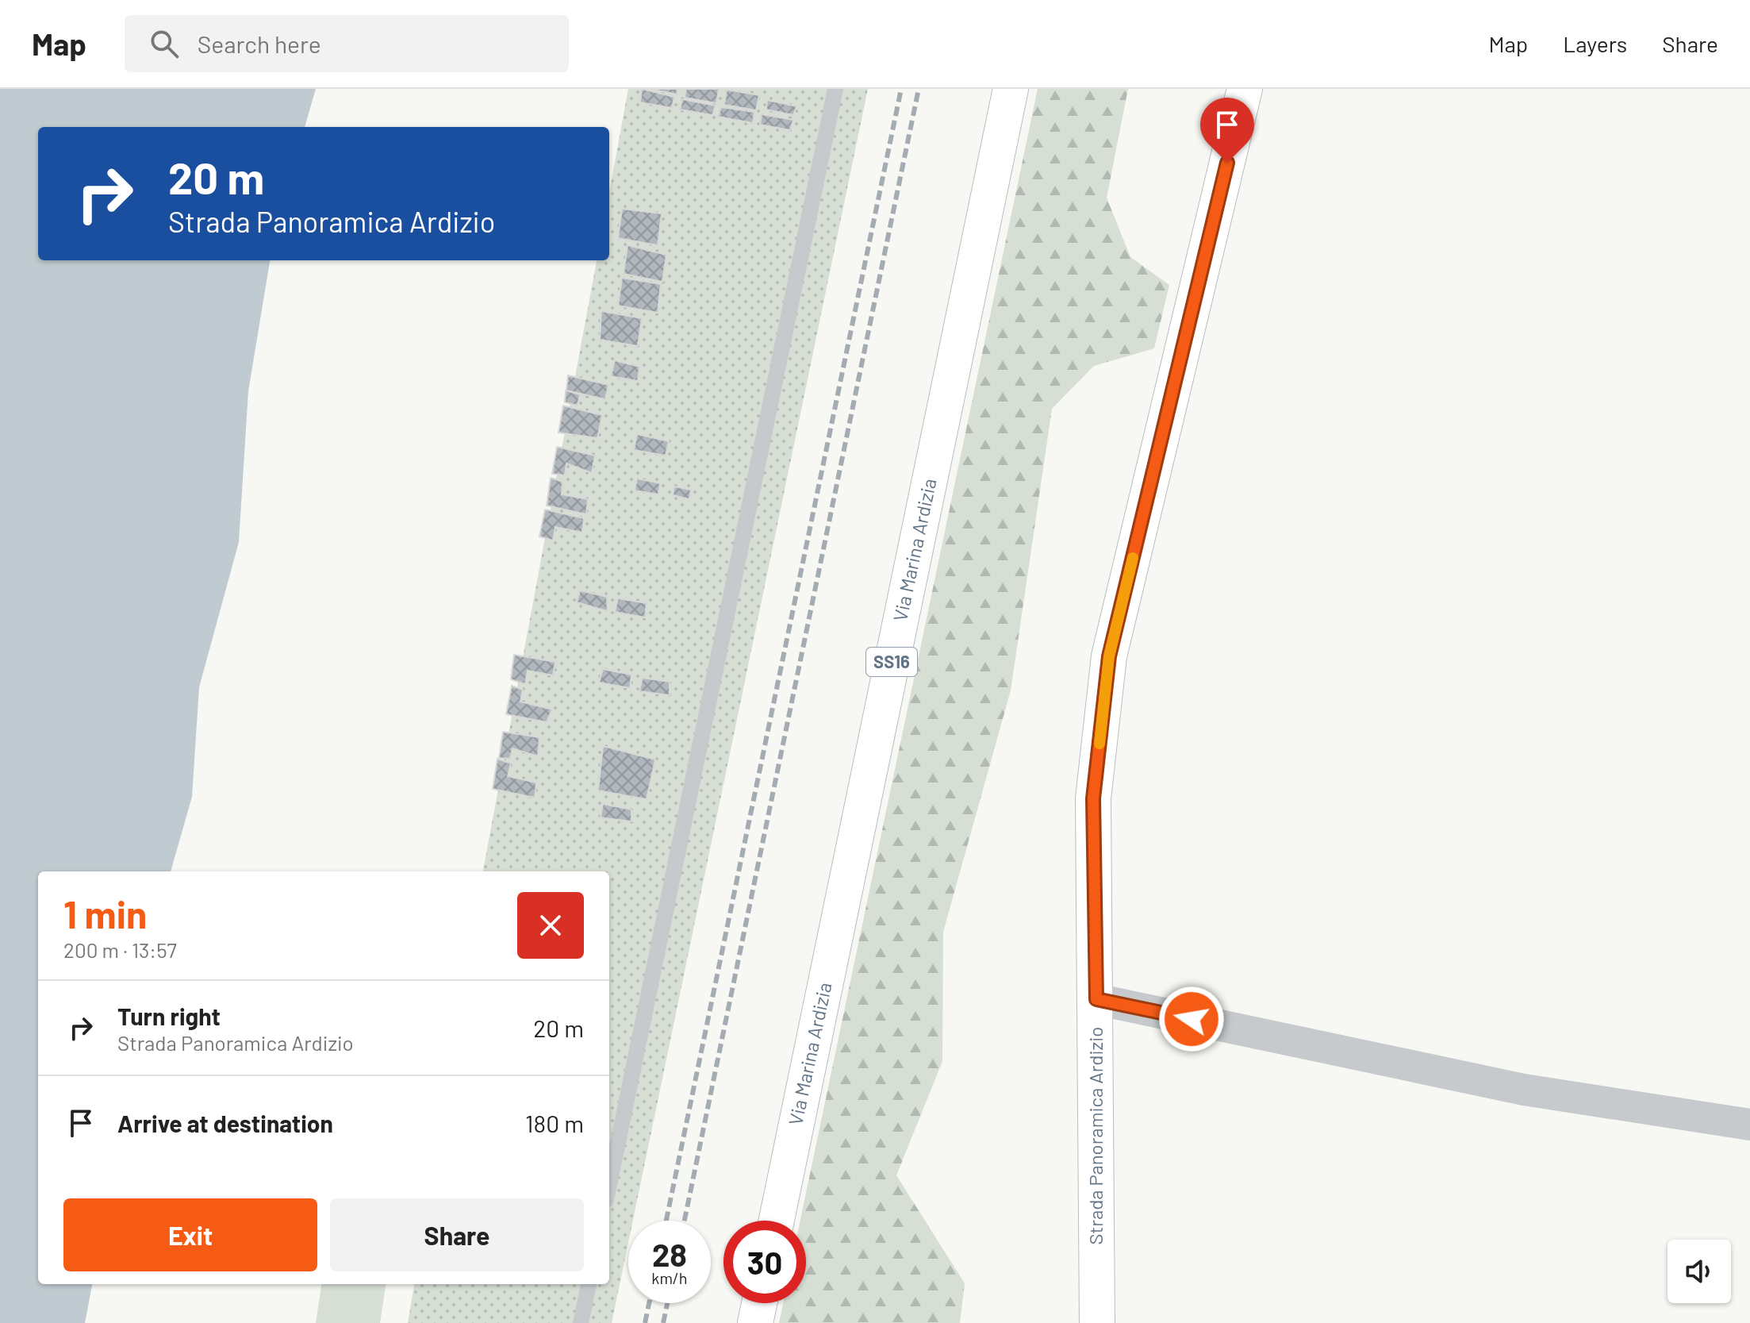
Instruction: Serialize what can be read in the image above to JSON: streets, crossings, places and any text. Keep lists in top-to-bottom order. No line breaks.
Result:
{"streets":{"main road":["Via Marina Ardizia","SS16","Strada Panoramica Ardizio"]},"page":{"header":"Map","search":"Search here","nav":["Map","Layers","Share"],"turn":["20 m","Strada Panoramica Ardizio"],"heading":["1 min","200 m · 13:57"],"list":[{"name":"Turn right","note":"Strada Panoramica Ardizio","value":"20 m"},{"name":"Arrive at destination","value":"180 m"}],"buttons":["Exit","Share"],"speed":"28 km/h","limit":"30"}}
